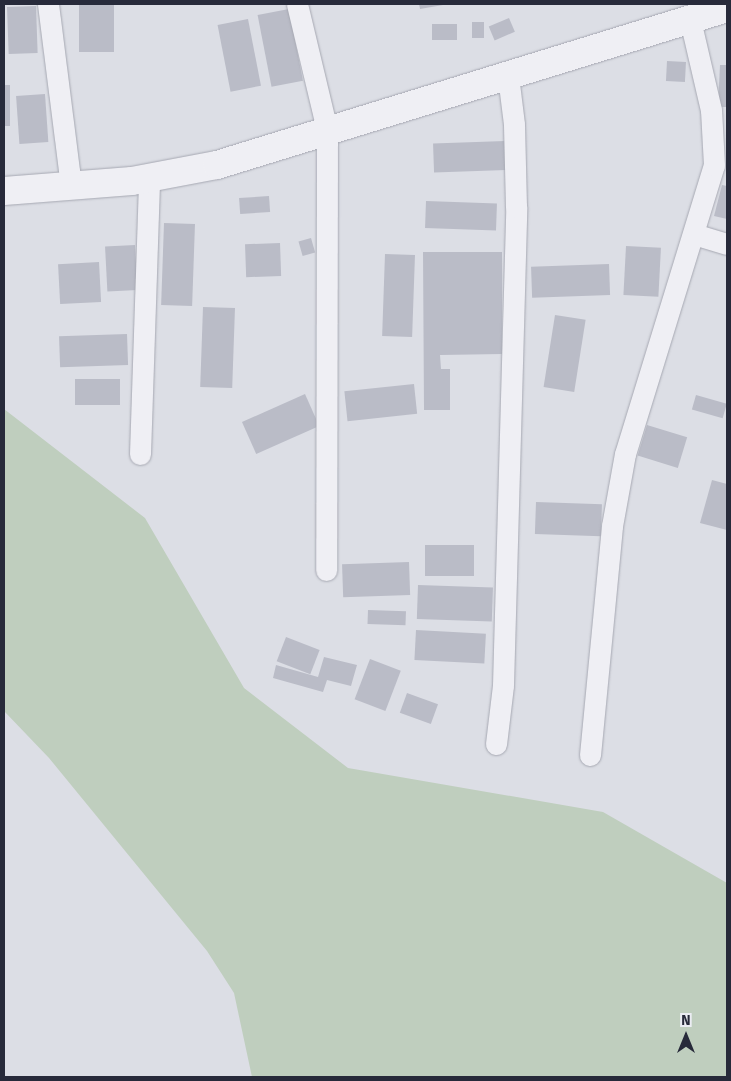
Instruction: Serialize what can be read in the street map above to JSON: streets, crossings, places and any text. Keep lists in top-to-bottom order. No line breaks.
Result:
{"north":"top"}
